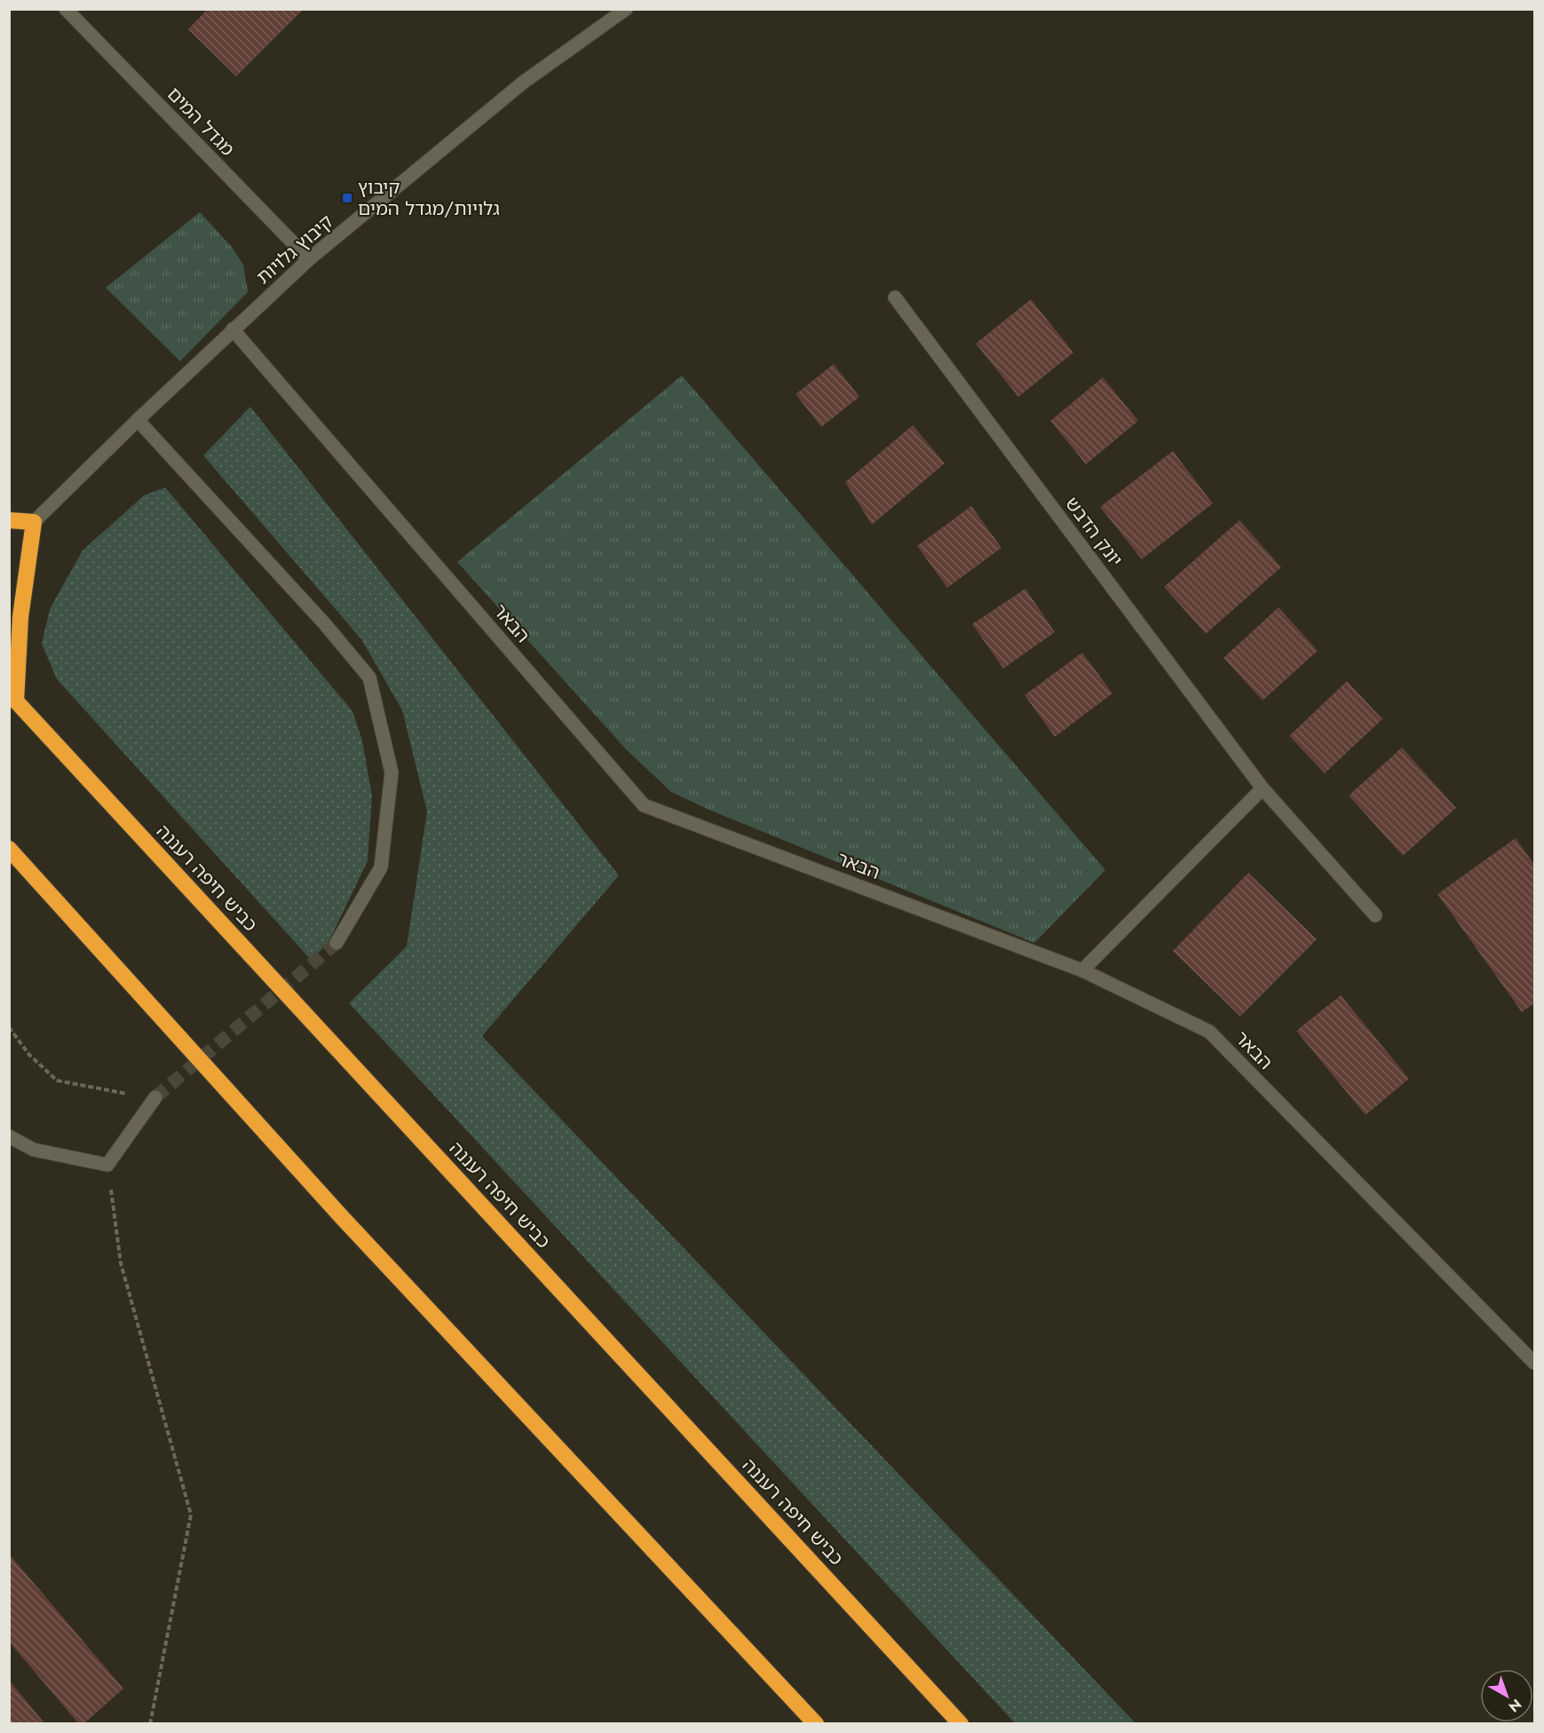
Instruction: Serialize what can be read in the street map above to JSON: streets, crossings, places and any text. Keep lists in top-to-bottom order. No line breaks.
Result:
{"streets":{"highway":["כביש חיפה רעננה"],"street":["מגדל המים","קיבוץ גלויות","יונק הדבש","הבאר"]},"crossings":[["מגדל המים","קיבוץ גלויות"],["קיבוץ גלויות","הבאר"]],"places":{"transit":["קיבוץ גלויות/מגדל המים"]},"north":"bottom right"}
